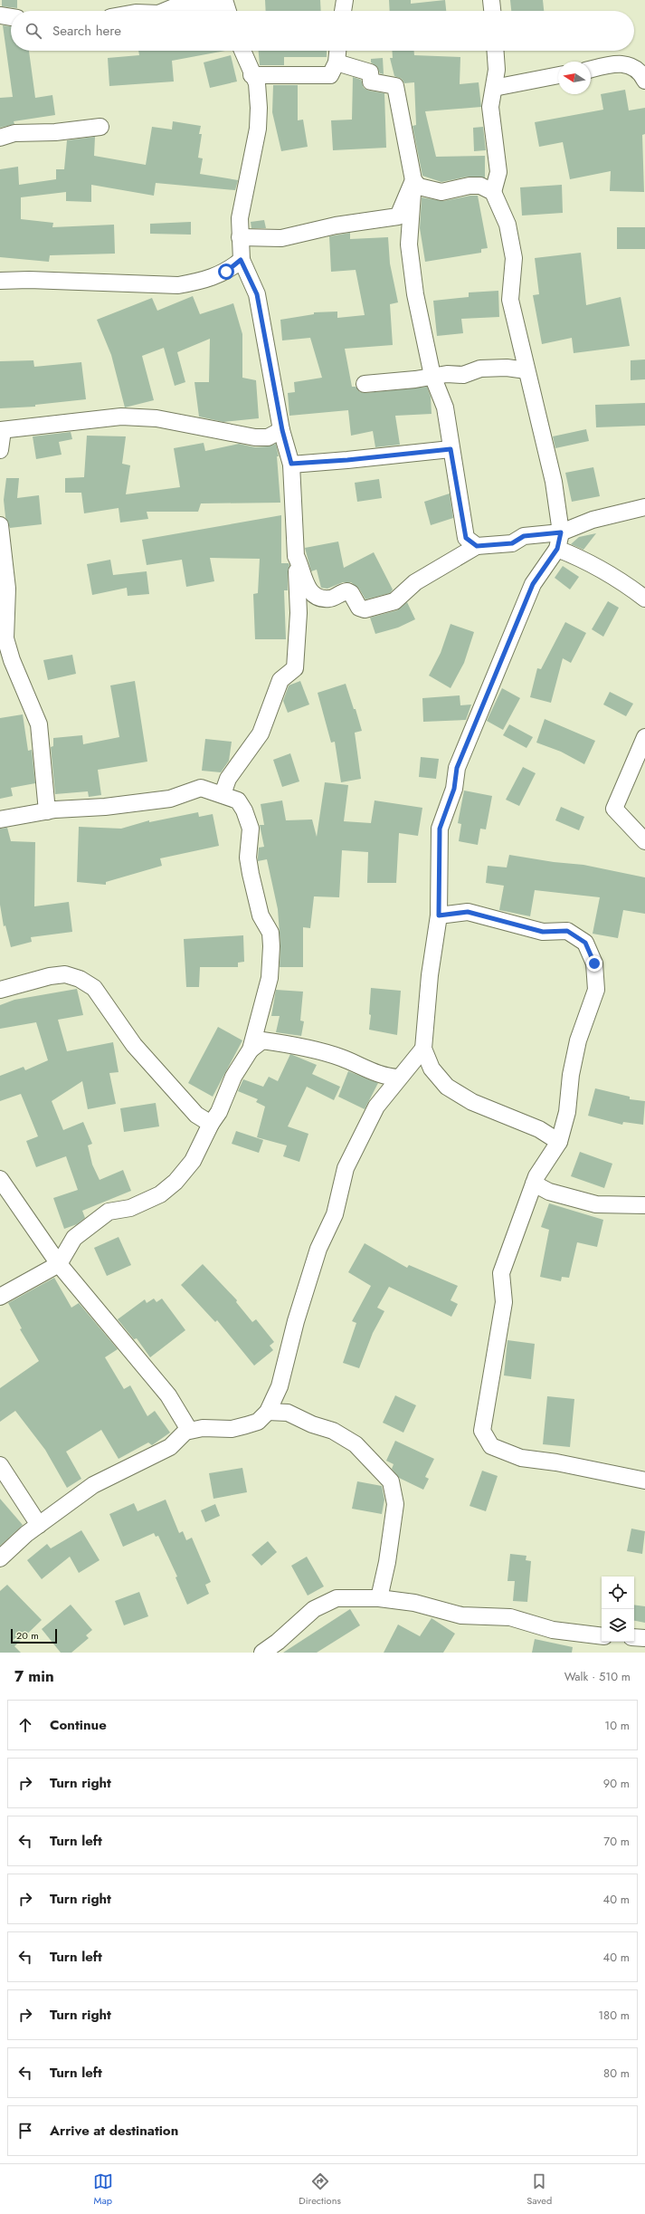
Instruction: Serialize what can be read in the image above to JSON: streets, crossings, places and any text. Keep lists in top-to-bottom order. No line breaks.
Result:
{"scale_bar":"20 m","north":"left","page":{"search":"Search here","scale":"20 m","heading":["7 min","Walk · 510 m"],"list":[["Continue","10 m"],["Turn right","90 m"],["Turn left","70 m"],["Turn right","40 m"],["Turn left","40 m"],["Turn right","180 m"],["Turn left","80 m"],"Arrive at destination"],"nav":["Map","Directions","Saved"]}}
